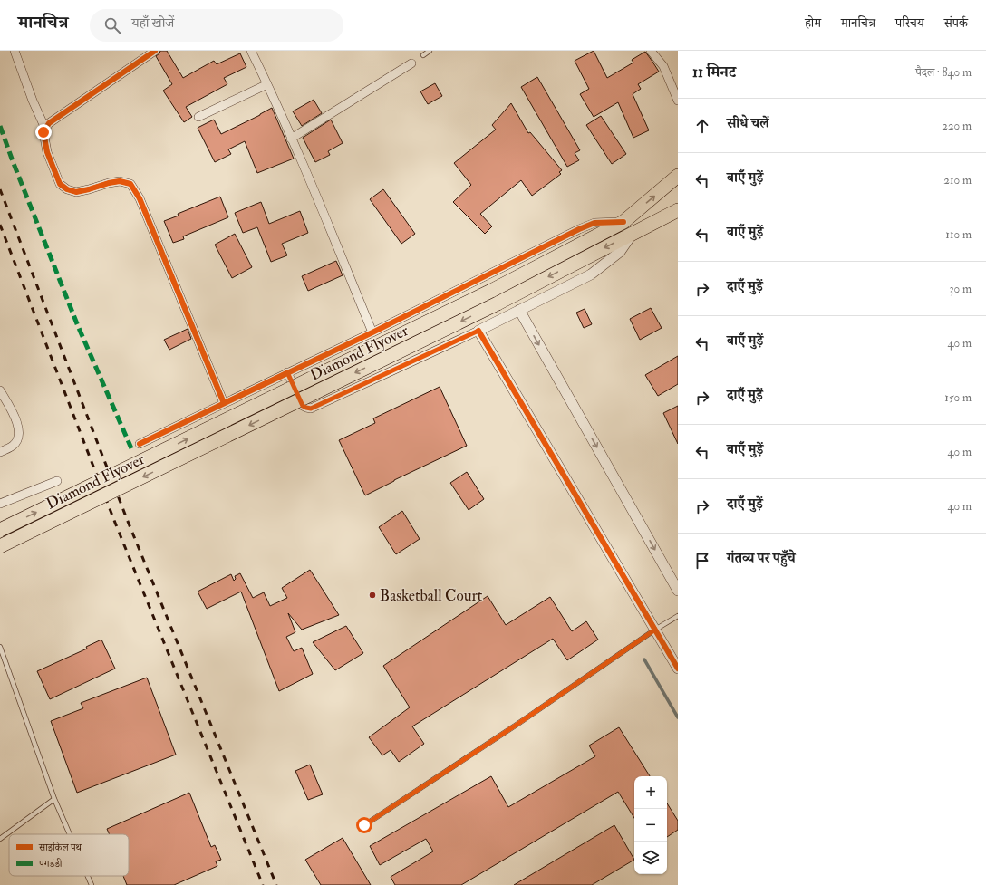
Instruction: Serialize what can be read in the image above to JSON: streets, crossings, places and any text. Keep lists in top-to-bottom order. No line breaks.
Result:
{"streets":{"highway":["Diamond Flyover"]},"places":["Basketball Court"],"legend":["साइकिल पथ","पगडंडी"],"page":{"header":"मानचित्र","search":"यहाँ खोजें","nav":["होम","मानचित्र","परिचय","संपर्क"],"heading":["11 मिनट","पैदल · 840 m"],"list":[["सीधे चलें","220 m"],["बाएँ मुड़ें","210 m"],["बाएँ मुड़ें","110 m"],["दाएँ मुड़ें","30 m"],["बाएँ मुड़ें","40 m"],["दाएँ मुड़ें","150 m"],["बाएँ मुड़ें","40 m"],["दाएँ मुड़ें","40 m"],"गंतव्य पर पहुँचे"],"map_buttons":["+","−"]}}
